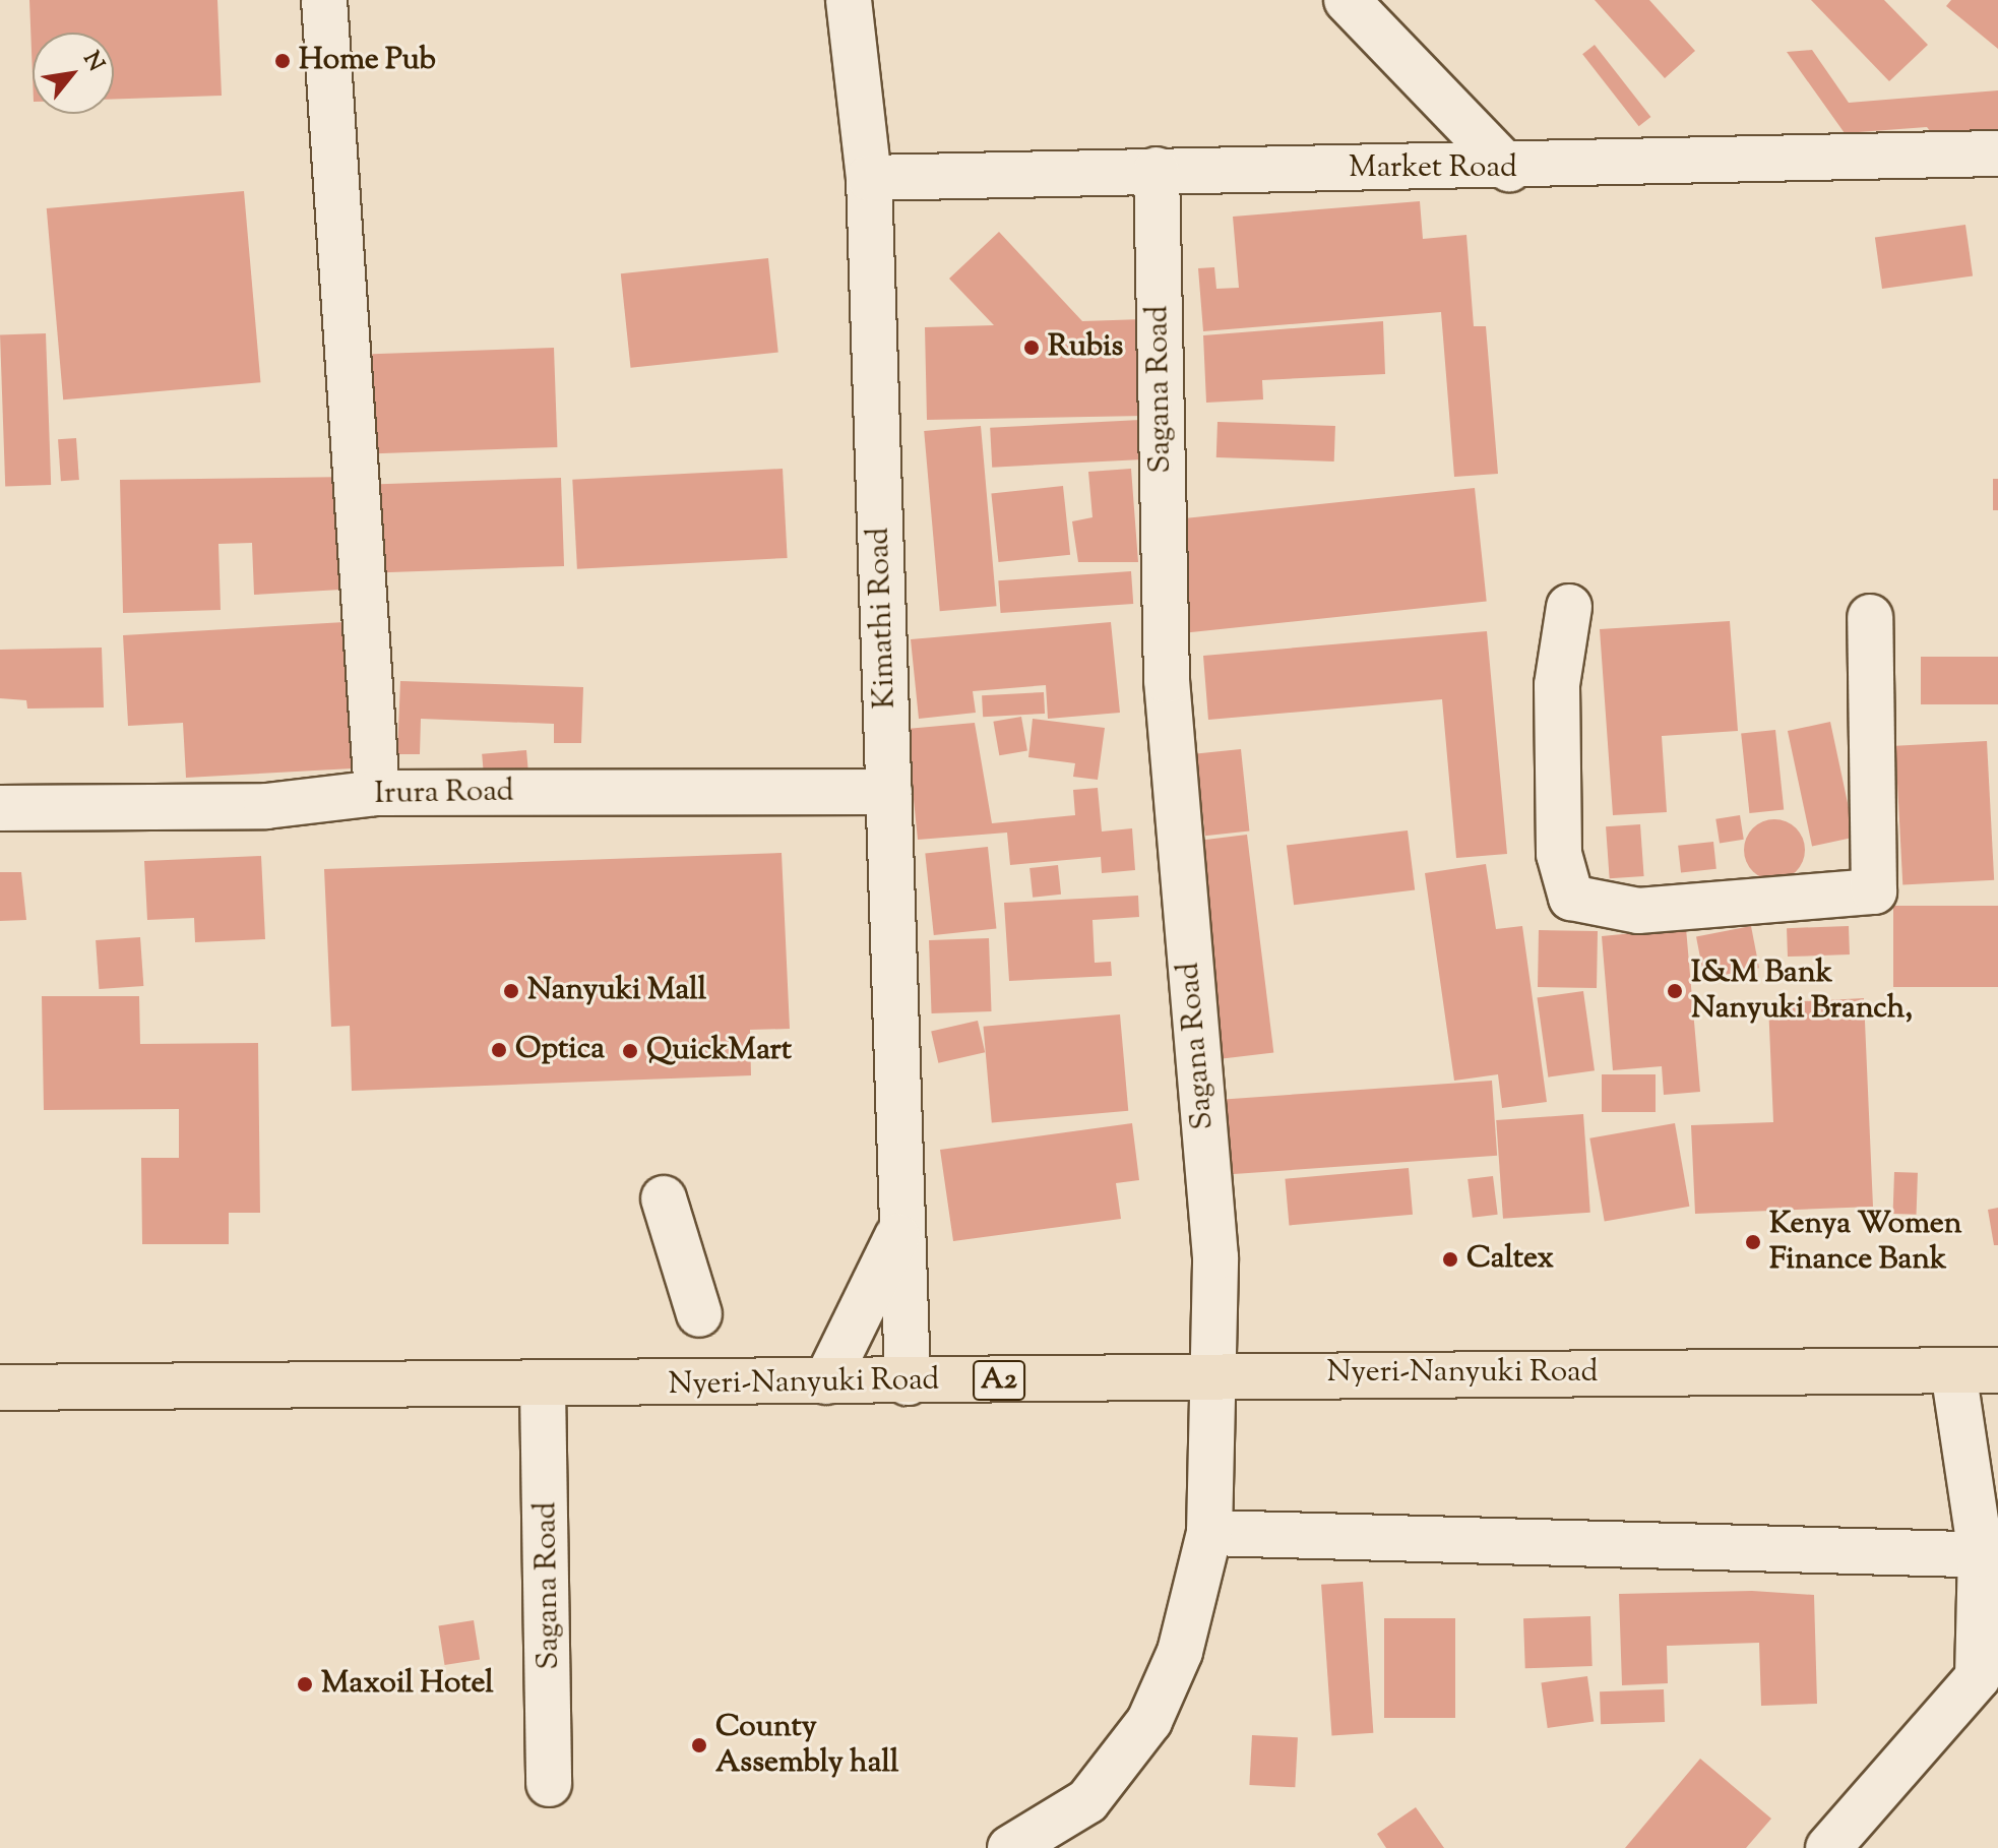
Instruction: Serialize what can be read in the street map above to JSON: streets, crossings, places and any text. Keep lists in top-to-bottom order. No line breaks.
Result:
{"streets":{"highway":["Nyeri-Nanyuki Road","A2"],"street":["Market Road","Sagana Road","Kimathi Road","Irura Road"]},"crossings":[["Market Road","Sagana Road"],["Market Road","Kimathi Road"],["Sagana Road","Nyeri-Nanyuki Road"],["Kimathi Road","Irura Road"],["Kimathi Road","Nyeri-Nanyuki Road"]],"places":["Home Pub","Rubis","Nanyuki Mall","I&M Bank Nanyuki Branch,","Optica","QuickMart","Kenya Women Finance Bank","Caltex","Maxoil Hotel","County Assembly hall"],"north":"top right"}
